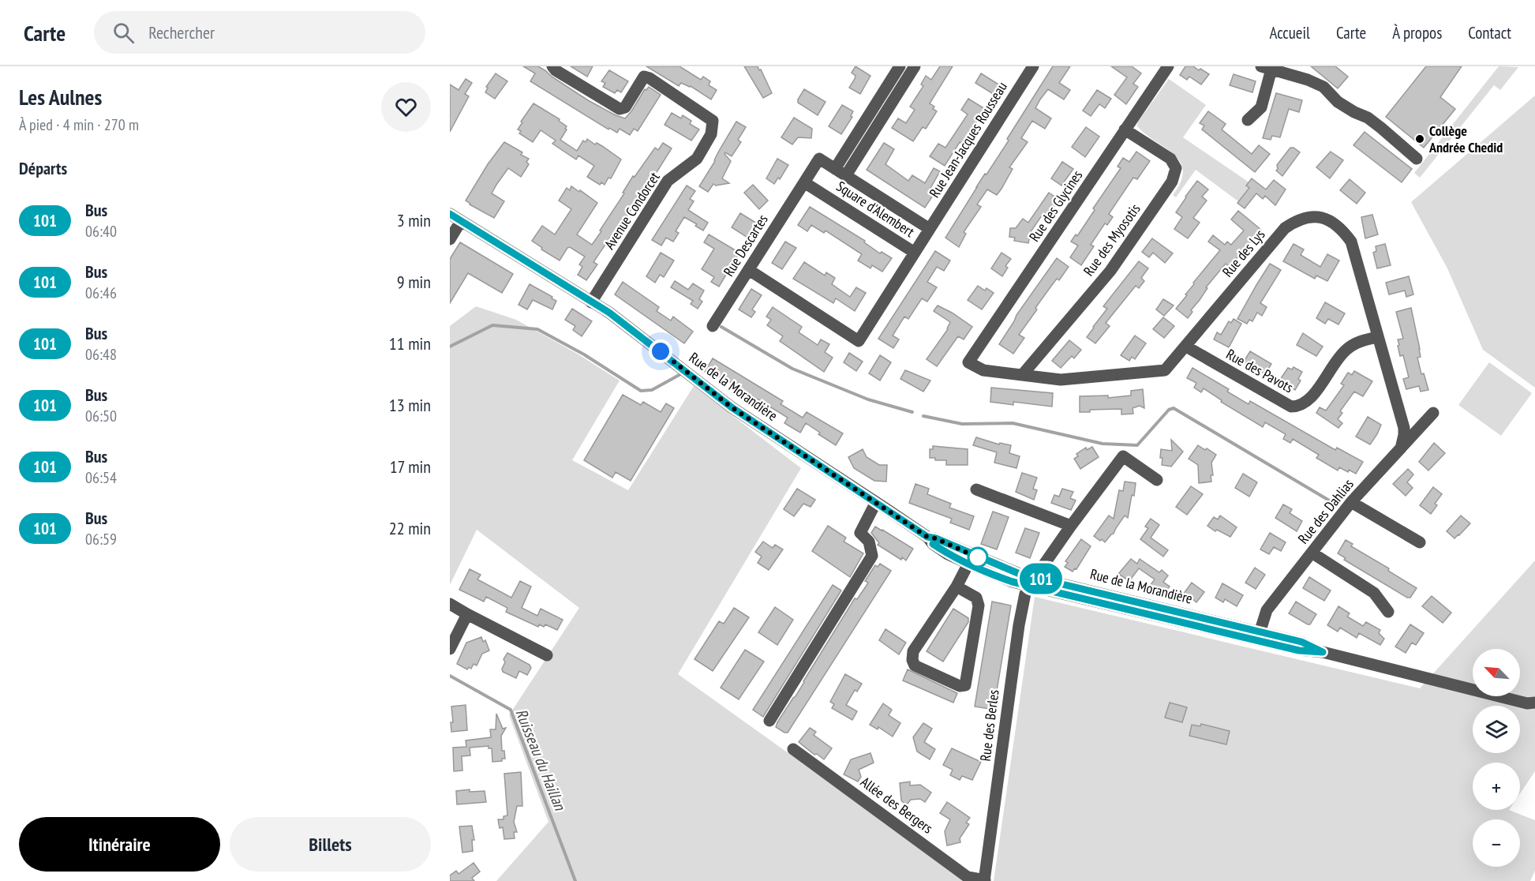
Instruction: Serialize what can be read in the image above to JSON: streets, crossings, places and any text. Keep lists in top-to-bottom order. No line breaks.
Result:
{"streets":{"street":["Rue Jean-Jacques Rousseau","Rue des Glycines","Square d'Alembert","Avenue Condorcet","Rue des Myosotis","Rue Descartes","Rue des Lys","Rue des Pavots","Rue de la Morandière","Rue des Dahlias","Rue des Berles","Allée des Bergers"]},"crossings":[["Rue Jean-Jacques Rousseau","Square d'Alembert"],["Rue des Glycines","Rue des Myosotis"],["Rue des Glycines","Rue des Lys"],["Square d'Alembert","Rue Descartes"],["Avenue Condorcet","Rue de la Morandière"],["Rue des Myosotis","Rue des Lys"],["Rue des Lys","Rue des Pavots"],["Rue des Lys","Rue des Dahlias"],["Rue de la Morandière","Rue des Dahlias"],["Rue de la Morandière","Rue des Berles"],["Rue des Berles","Allée des Bergers"]],"water":["Ruisseau du Haillan"],"places":["Collège Andrée Chedid"],"lines":["bus line 101"],"north":"top left","page":{"header":"Carte","search":"Rechercher","nav":["Accueil","Carte","À propos","Contact"],"heading":[["Les Aulnes","À pied · 4 min · 270 m"],"Départs"],"on_map":"101","list":[{"mark":"101","name":"Bus","note":"06:40","value":"3 min"},{"mark":"101","name":"Bus","note":"06:46","value":"9 min"},{"mark":"101","name":"Bus","note":"06:48","value":"11 min"},{"mark":"101","name":"Bus","note":"06:50","value":"13 min"},{"mark":"101","name":"Bus","note":"06:54","value":"17 min"},{"mark":"101","name":"Bus","note":"06:59","value":"22 min"}],"map_buttons":["+","−"],"buttons":["Itinéraire","Billets"]}}
